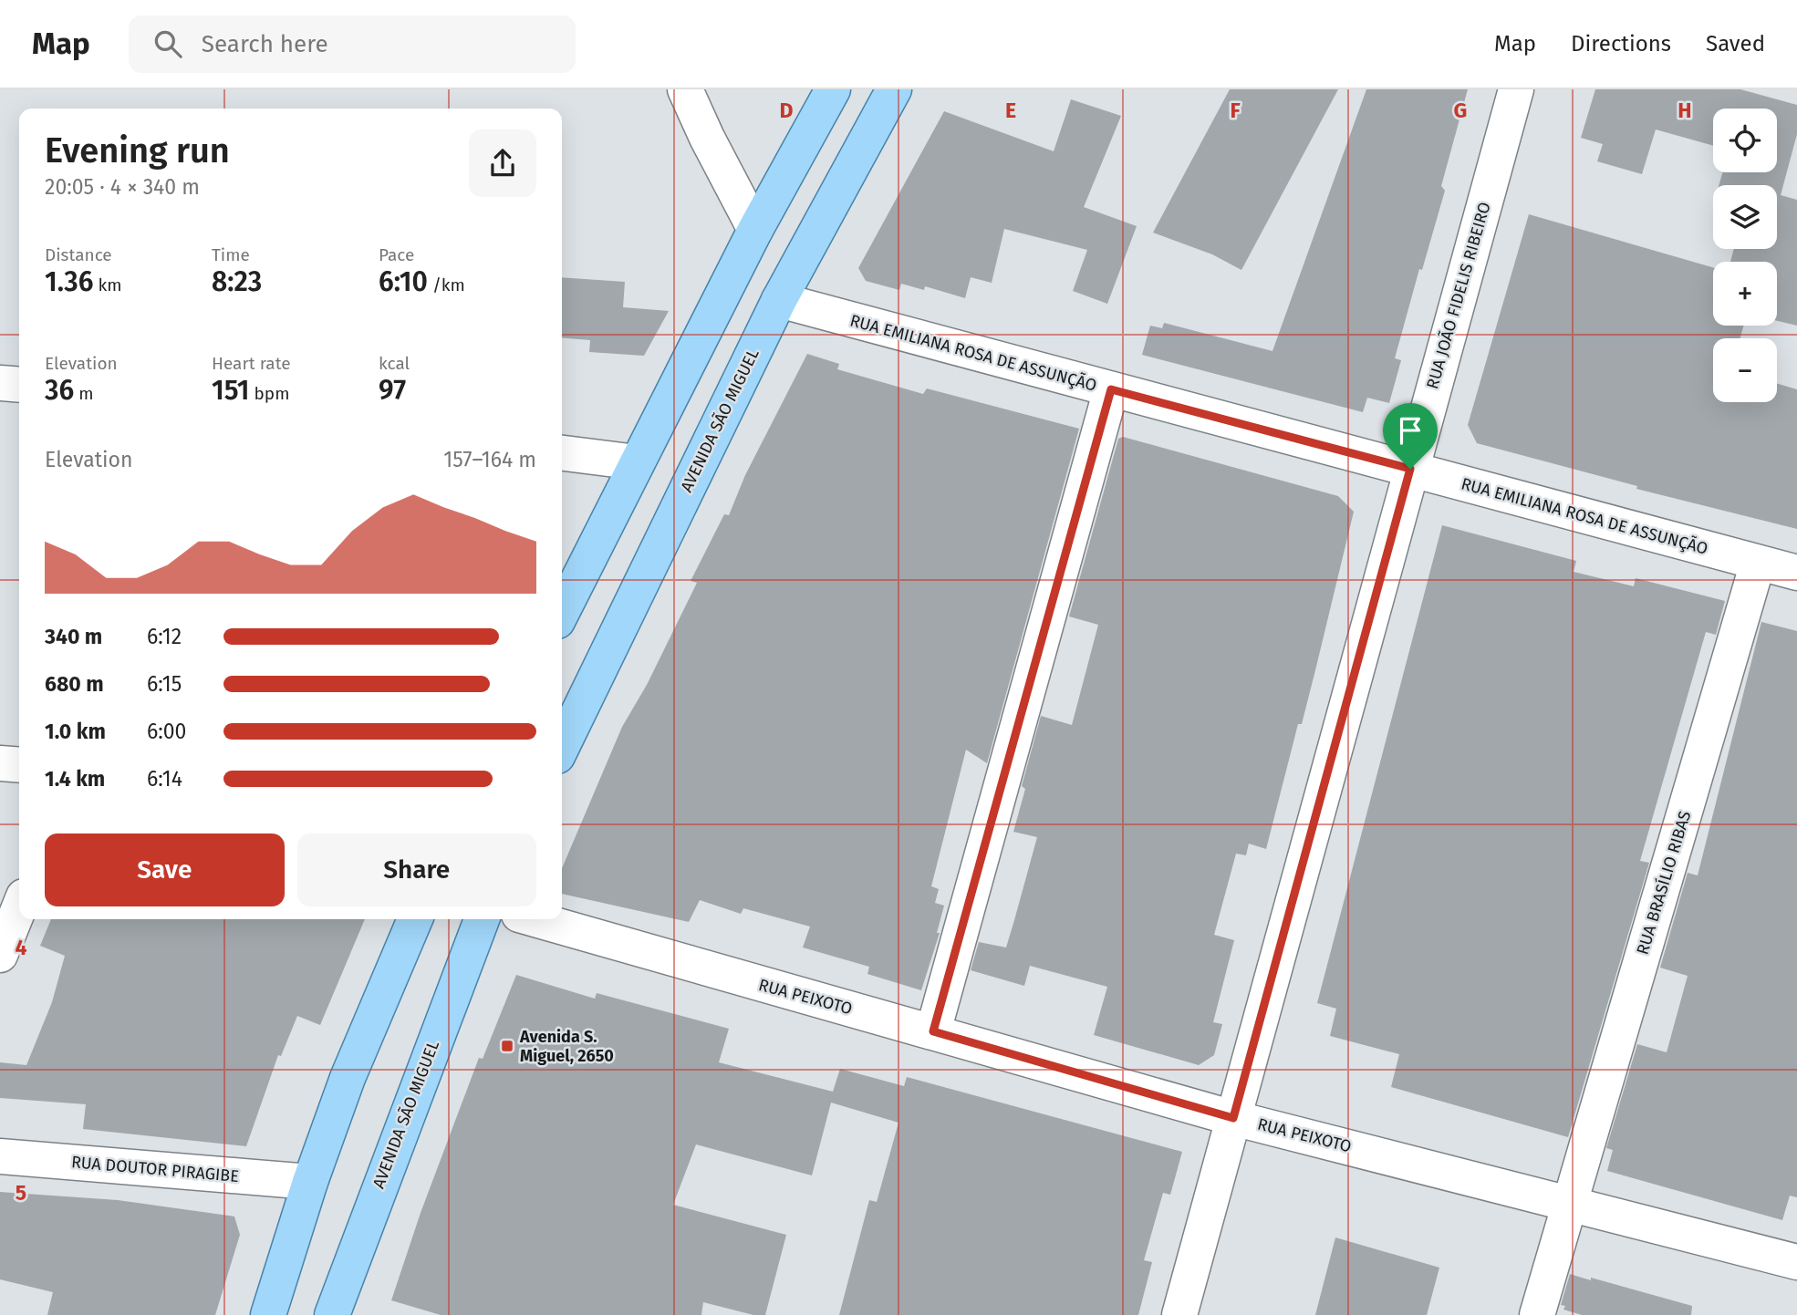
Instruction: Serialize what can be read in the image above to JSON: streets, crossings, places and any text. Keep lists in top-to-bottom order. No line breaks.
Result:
{"streets":{"main road":["AVENIDA SÃO MIGUEL"],"street":["RUA JOÃO FIDELIS RIBEIRO","RUA EMILIANA ROSA DE ASSUNÇÃO","RUA BRASÍLIO RIBAS","RUA PEIXOTO","RUA DOUTOR PIRAGIBE"]},"crossings":[["RUA JOÃO FIDELIS RIBEIRO","RUA EMILIANA ROSA DE ASSUNÇÃO"],["RUA JOÃO FIDELIS RIBEIRO","RUA PEIXOTO"],["RUA EMILIANA ROSA DE ASSUNÇÃO","AVENIDA SÃO MIGUEL"],["RUA EMILIANA ROSA DE ASSUNÇÃO","RUA BRASÍLIO RIBAS"],["RUA BRASÍLIO RIBAS","RUA PEIXOTO"]],"places":{"transit":["Avenida S. Miguel, 2650"]},"page":{"header":"Map","search":"Search here","nav":["Map","Directions","Saved"],"map_buttons":["+","−"],"heading":["Evening run","20:05 · 4 × 340 m"],"stats":[["Distance","1.36 km"],["Time","8:23"],["Pace","6:10 /km"],["Elevation","36 m"],["Heart rate","151 bpm"],["kcal","97"]],"chart":["Elevation","157–164 m"],"list":[{"name":"340 m","note":"6:12"},{"name":"680 m","note":"6:15"},{"name":"1.0 km","note":"6:00"},{"name":"1.4 km","note":"6:14"}],"buttons":["Save","Share"]},"grid":{"columns":["D","E","F","G","H"],"rows":["4","5"]}}
